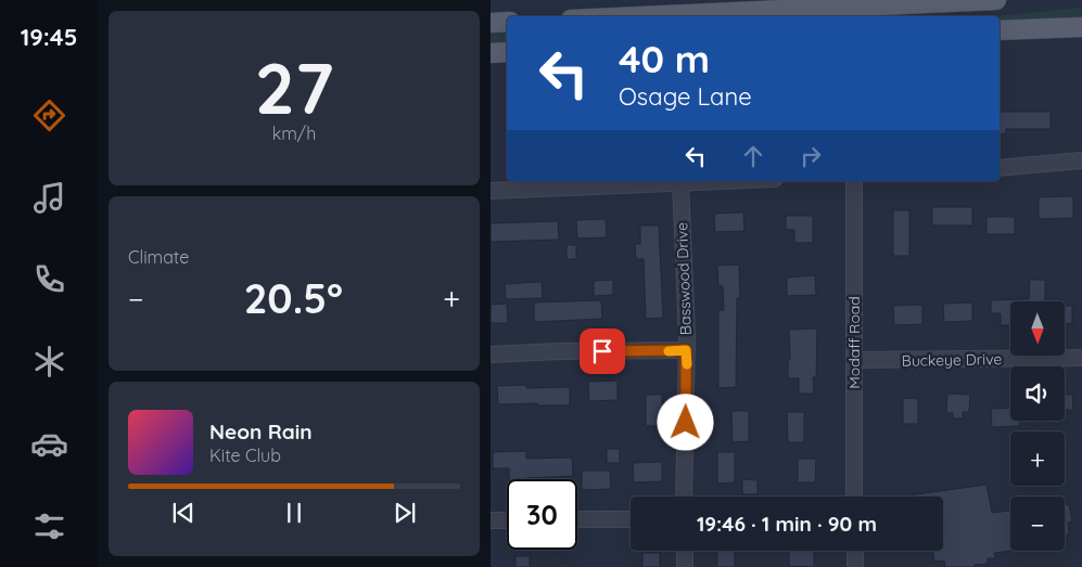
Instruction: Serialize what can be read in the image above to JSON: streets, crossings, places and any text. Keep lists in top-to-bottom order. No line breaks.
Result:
{"streets":{"street":["Basswood Drive","Modaff Road","Buckeye Drive"]},"crossings":[["Modaff Road","Buckeye Drive"]],"north":"bottom","page":{"tabs":"19:45","tile":[["27","km/h"],"Climate"],"turn":["40 m","Osage Lane"],"heat":["−","20.5°","+"],"map_buttons":["+","−"],"song":["Neon Rain","Kite Club"],"limit":"30","trip":"19:46 · 1 min · 90 m"}}
